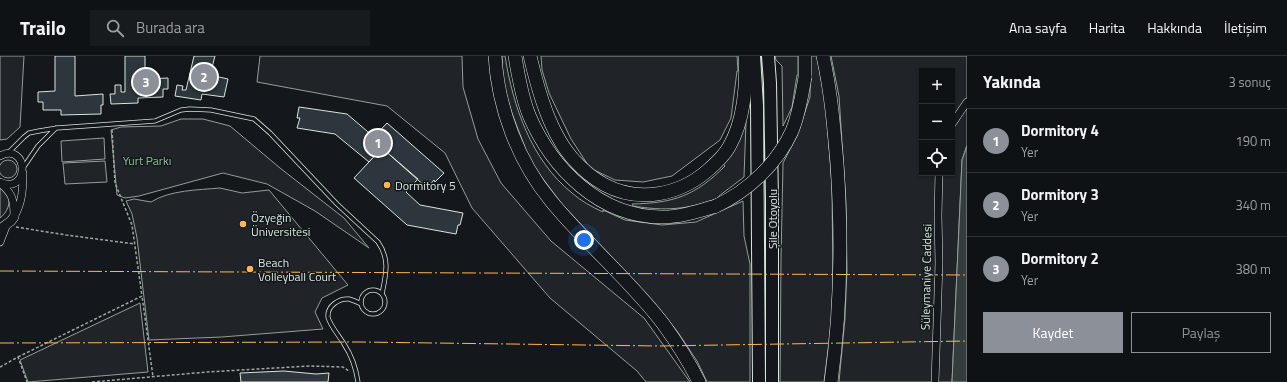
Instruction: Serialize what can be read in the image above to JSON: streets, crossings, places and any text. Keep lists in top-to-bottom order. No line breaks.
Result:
{"streets":{"highway":["Şile Otoyolu"],"street":["Süleymaniye Caddesi"]},"parks":["Yurt Parkı"],"places":["Dormitory 5","Özyeğin Üniversitesi","Beach Volleyball Court"],"page":{"header":"Trailo","search":"Burada ara","nav":["Ana sayfa","Harita","Hakkında","İletişim"],"heading":["Yakında","3 sonuç"],"pins":["2","3","1"],"map_buttons":["+","−"],"list":[{"mark":"1","name":"Dormitory 4","note":"Yer","value":"190 m"},{"mark":"2","name":"Dormitory 3","note":"Yer","value":"340 m"},{"mark":"3","name":"Dormitory 2","note":"Yer","value":"380 m"}],"buttons":["Kaydet","Paylaş"]}}
